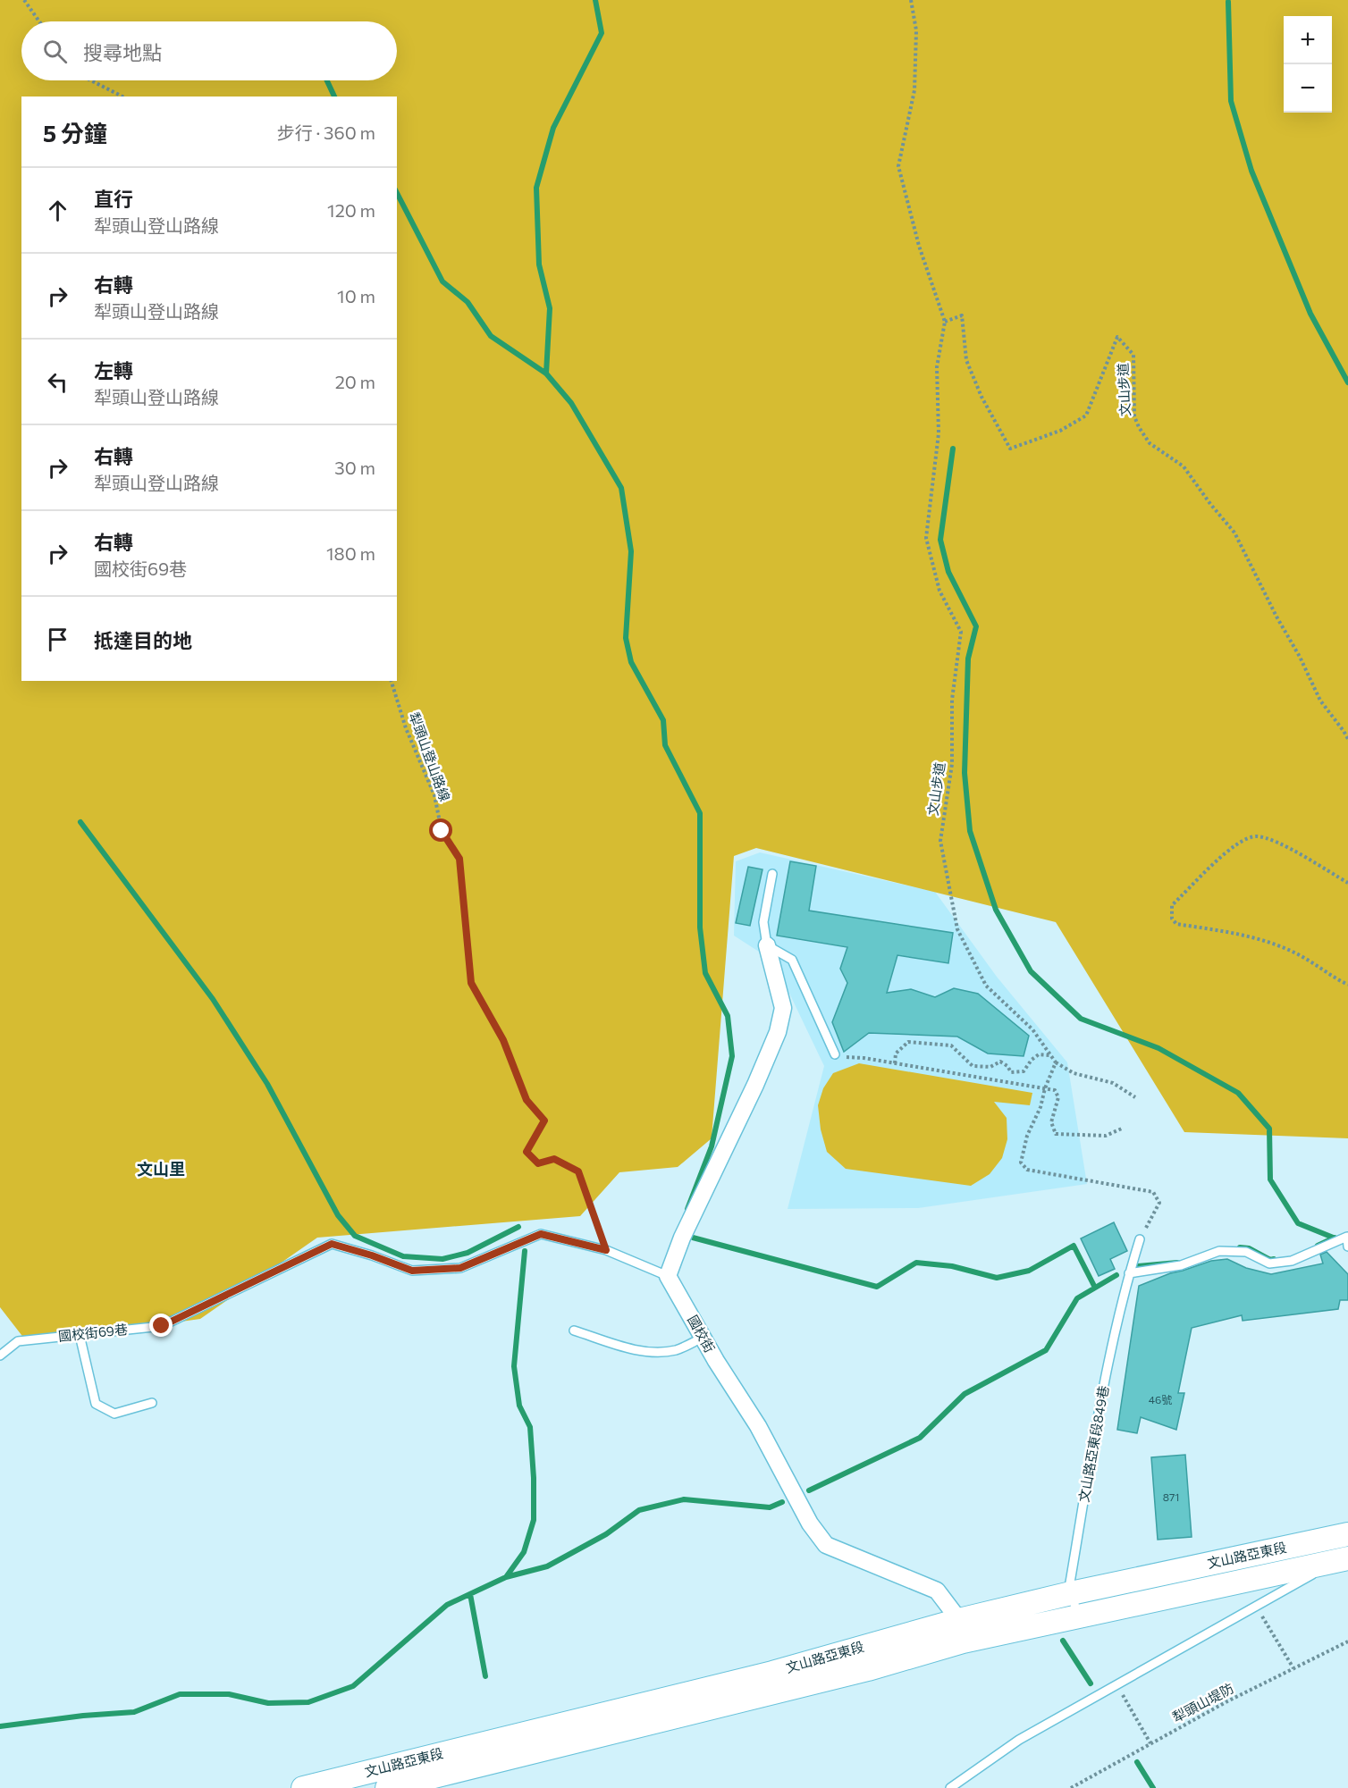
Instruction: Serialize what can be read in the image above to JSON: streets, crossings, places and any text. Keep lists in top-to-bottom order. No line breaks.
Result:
{"streets":{"main road":["文山路亞東段"],"street":["國校街"],"lane":["國校街69巷","文山路亞東段849巷"],"path":["文山步道","犁頭山登山路線","犁頭山堤防"]},"crossings":[["犁頭山登山路線","國校街69巷"],["國校街69巷","國校街"],["國校街","文山路亞東段"],["文山路亞東段849巷","文山路亞東段"]],"districts":["文山里"],"house_numbers":["46號","871"],"page":{"map_buttons":["+","−"],"search":"搜尋地點","heading":["5 分鐘","步行 · 360 m"],"list":[["直行","犁頭山登山路線","120 m"],["右轉","犁頭山登山路線","10 m"],["左轉","犁頭山登山路線","20 m"],["右轉","犁頭山登山路線","30 m"],["右轉","國校街69巷","180 m"],"抵達目的地"]}}
